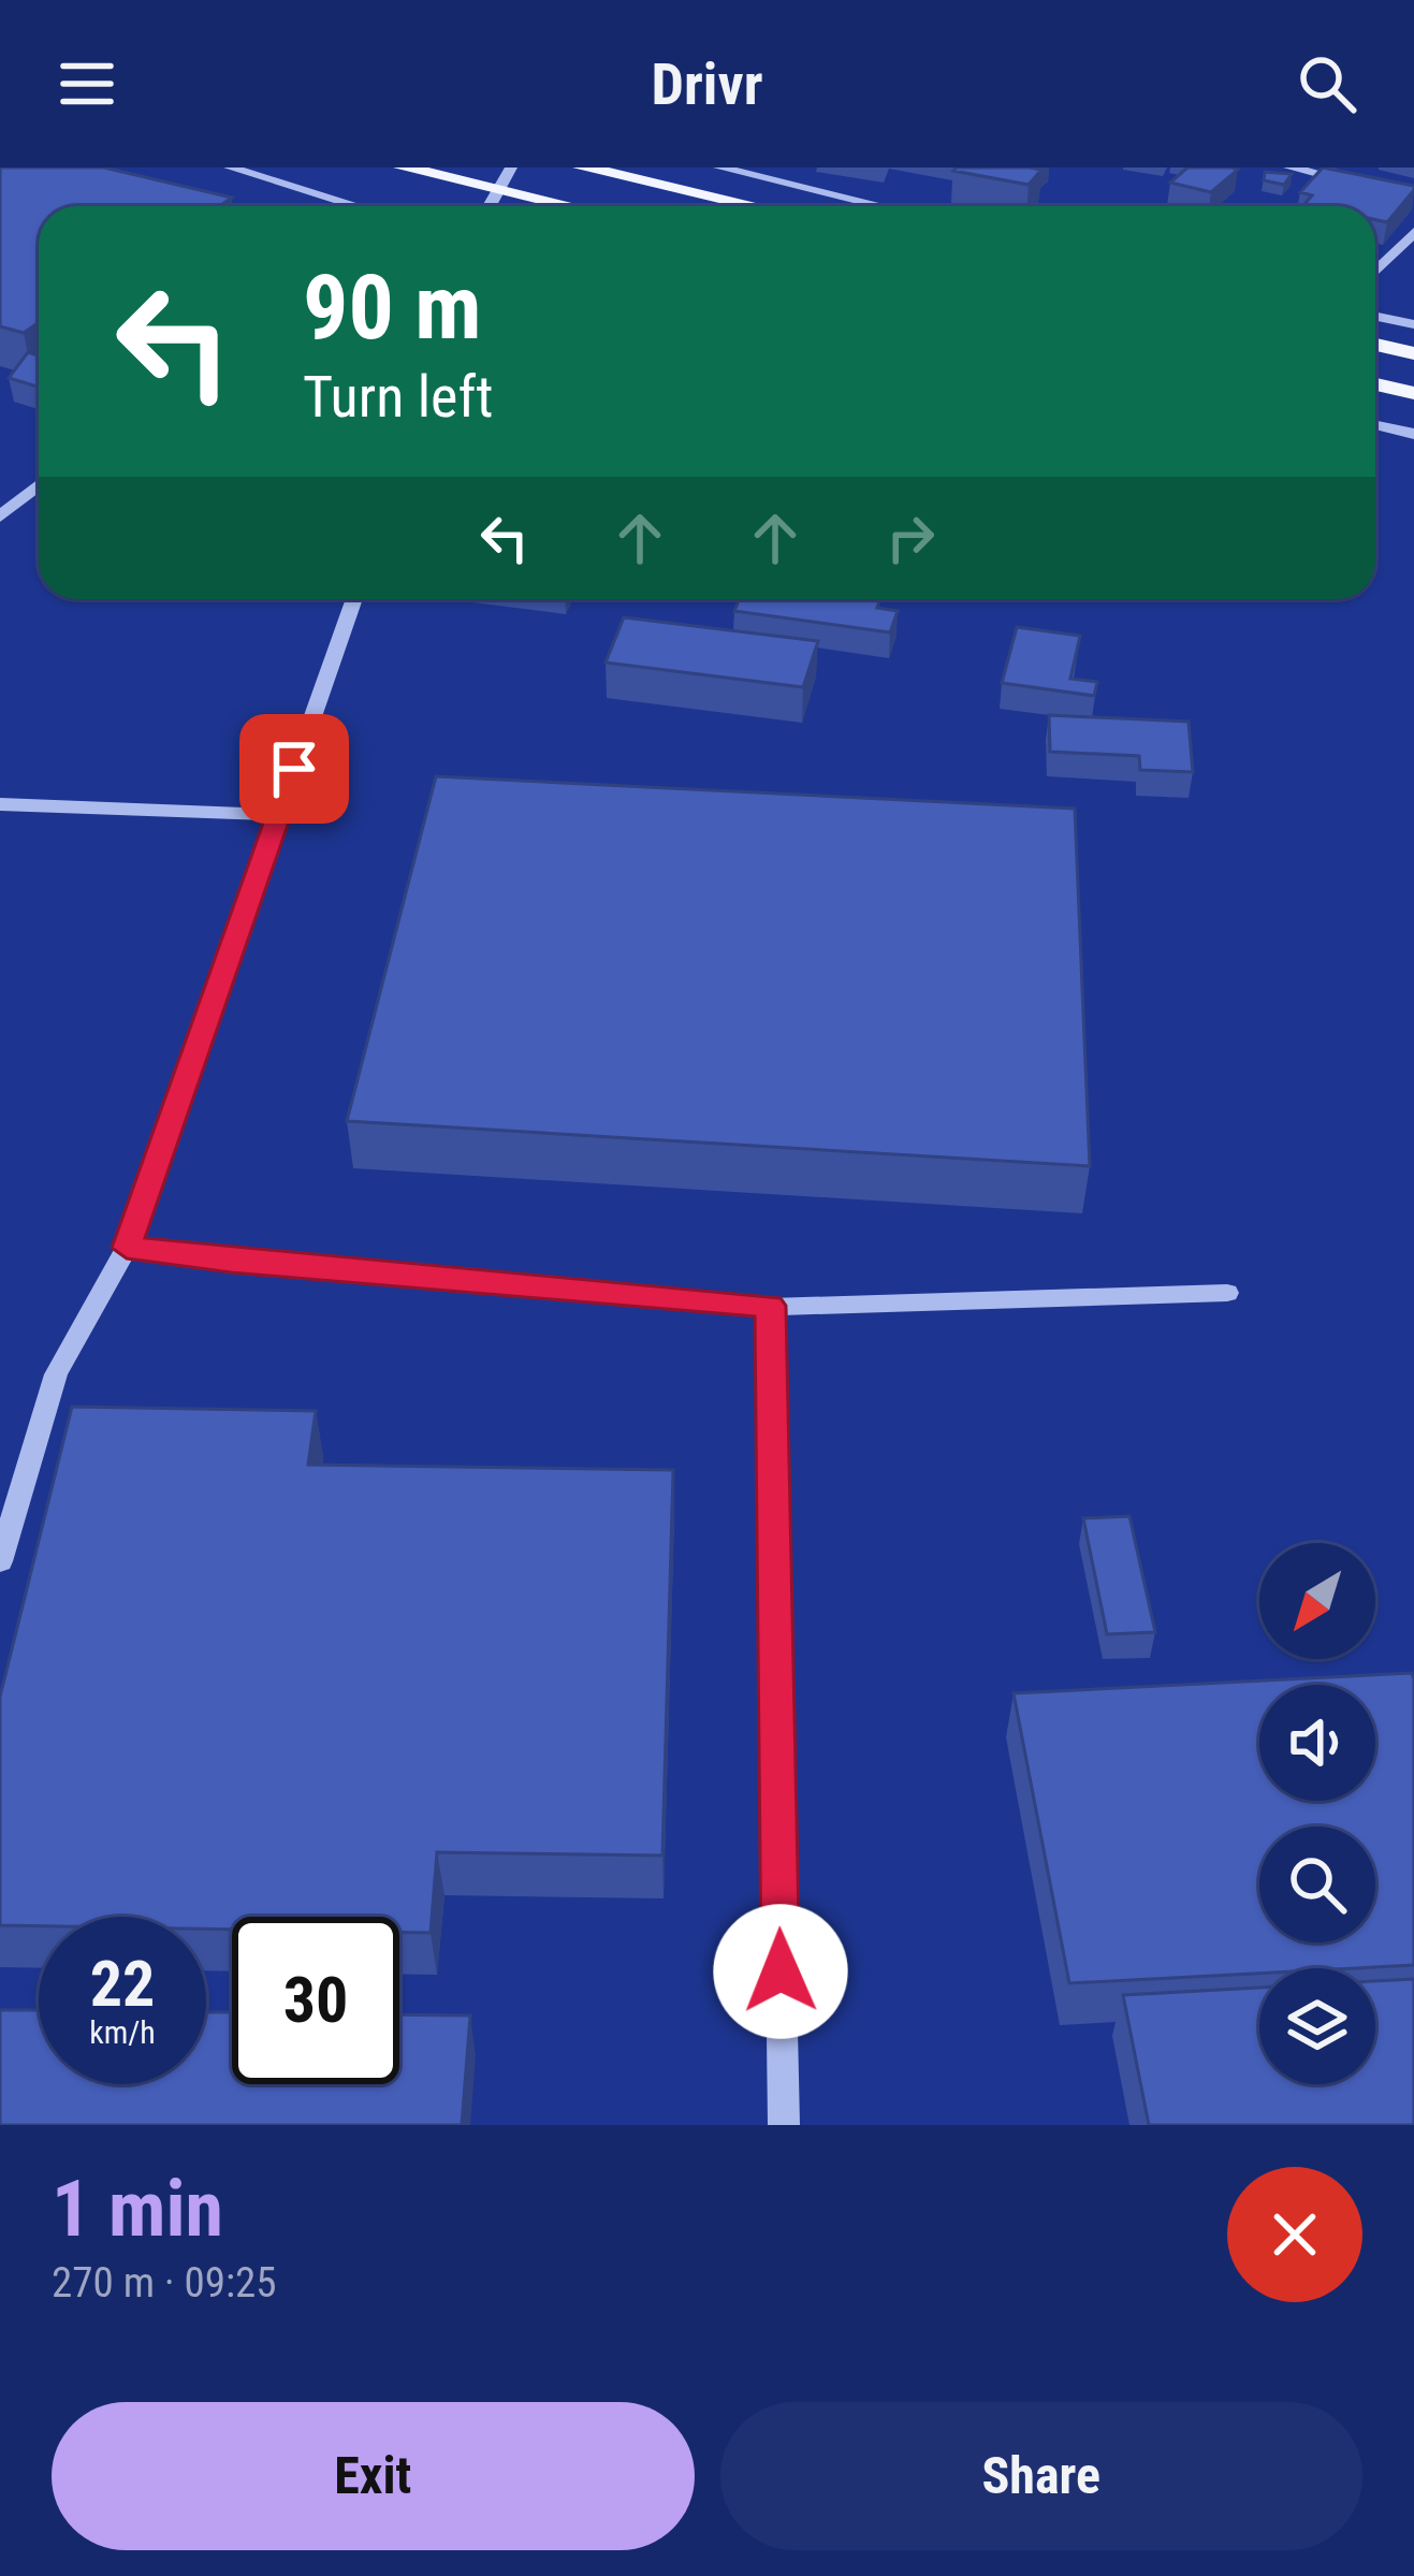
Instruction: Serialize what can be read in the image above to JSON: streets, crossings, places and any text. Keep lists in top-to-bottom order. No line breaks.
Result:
{"north":"bottom left","page":{"header":"Drivr","turn":["90 m","Turn left"],"speed":"22 km/h","limit":"30","heading":["1 min","270 m · 09:25"],"buttons":["Exit","Share"]}}
